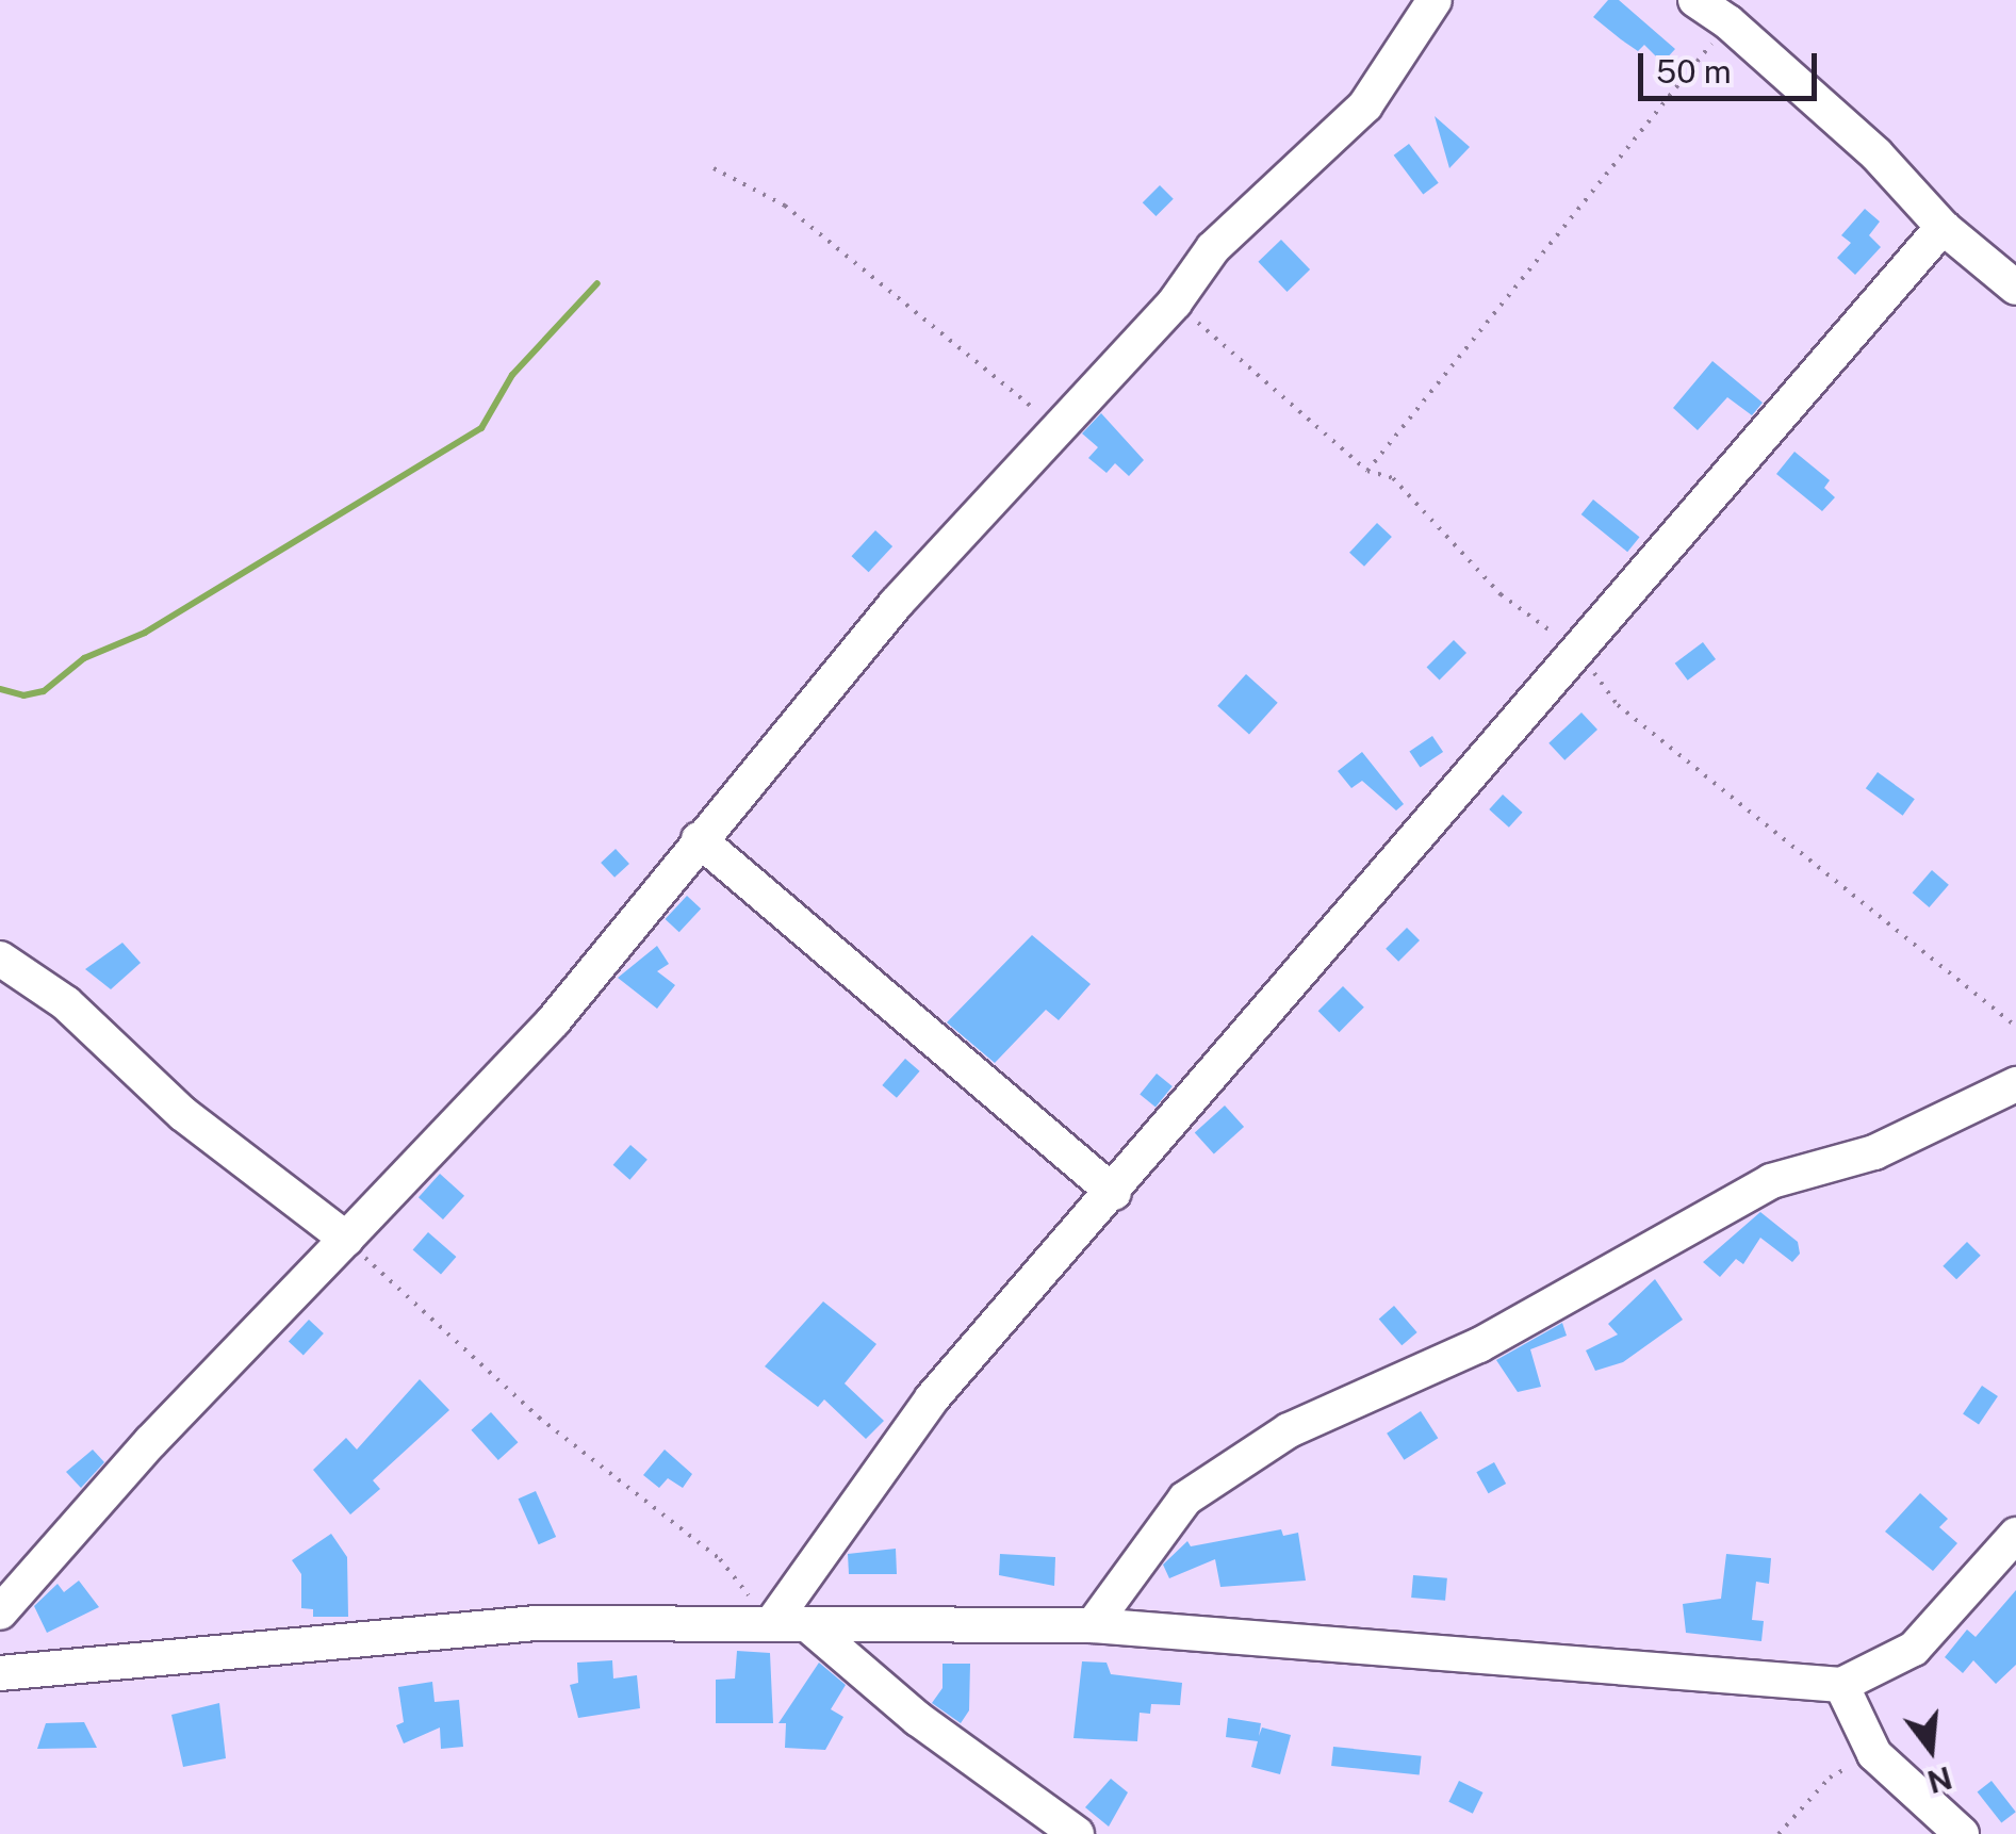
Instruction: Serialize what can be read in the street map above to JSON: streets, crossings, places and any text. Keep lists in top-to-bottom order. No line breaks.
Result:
{"scale_bar":"50 m","north":"bottom"}
